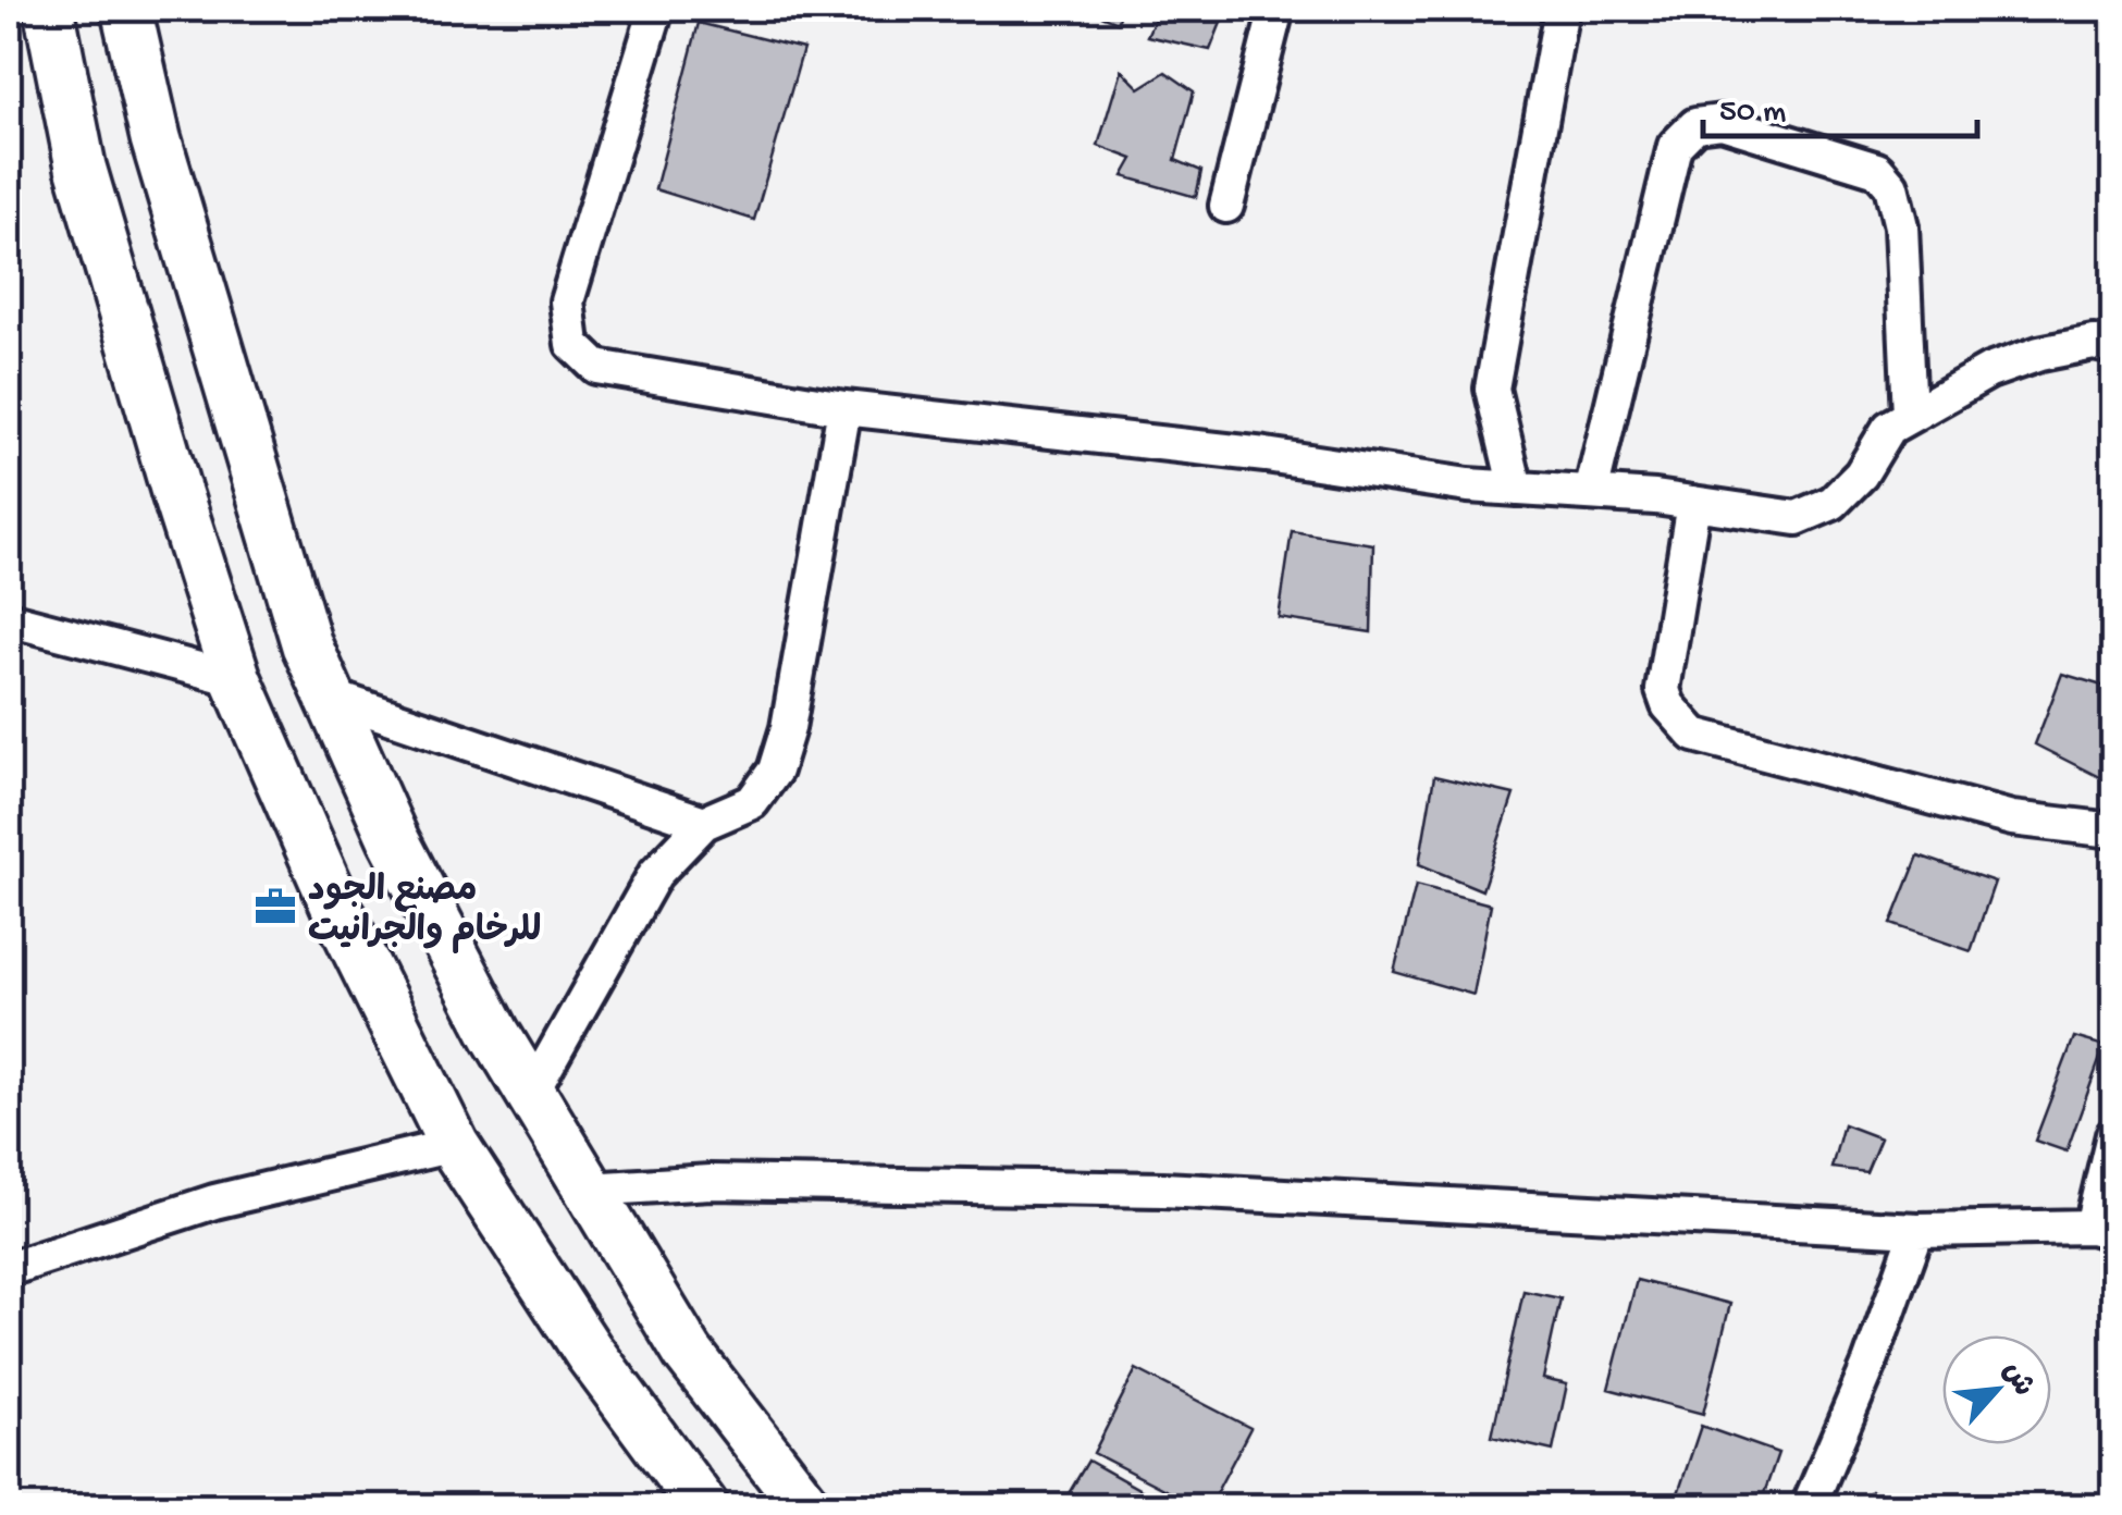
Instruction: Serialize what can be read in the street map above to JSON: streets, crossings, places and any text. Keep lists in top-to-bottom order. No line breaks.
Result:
{"places":{"office":["مصنع الجود للرخام والجرانيت"]},"scale_bar":"50 m","north":"top right"}
